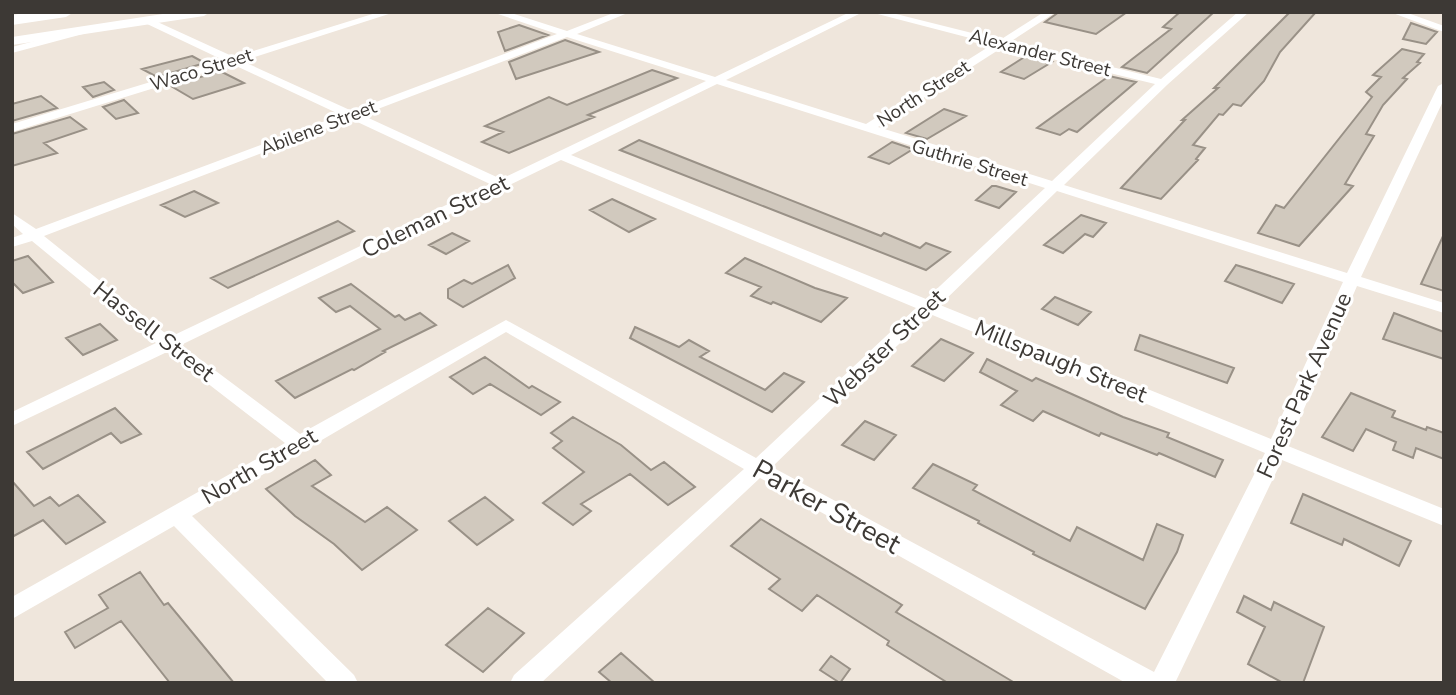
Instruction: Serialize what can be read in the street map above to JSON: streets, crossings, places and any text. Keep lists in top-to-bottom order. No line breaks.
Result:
{"streets":{"street":["Alexander Street","Waco Street","North Street","Abilene Street","Guthrie Street","Coleman Street","Hassell Street","Webster Street","Millspaugh Street","Forest Park Avenue","Parker Street"]},"crossings":[["Alexander Street","North Street"],["Alexander Street","Webster Street"],["North Street","Guthrie Street"],["North Street","Hassell Street"],["North Street","Parker Street"],["Abilene Street","Guthrie Street"],["Abilene Street","Hassell Street"],["Guthrie Street","Coleman Street"],["Guthrie Street","Webster Street"],["Guthrie Street","Forest Park Avenue"],["Coleman Street","Hassell Street"],["Coleman Street","Millspaugh Street"],["Webster Street","Millspaugh Street"],["Webster Street","Parker Street"],["Millspaugh Street","Forest Park Avenue"]]}
